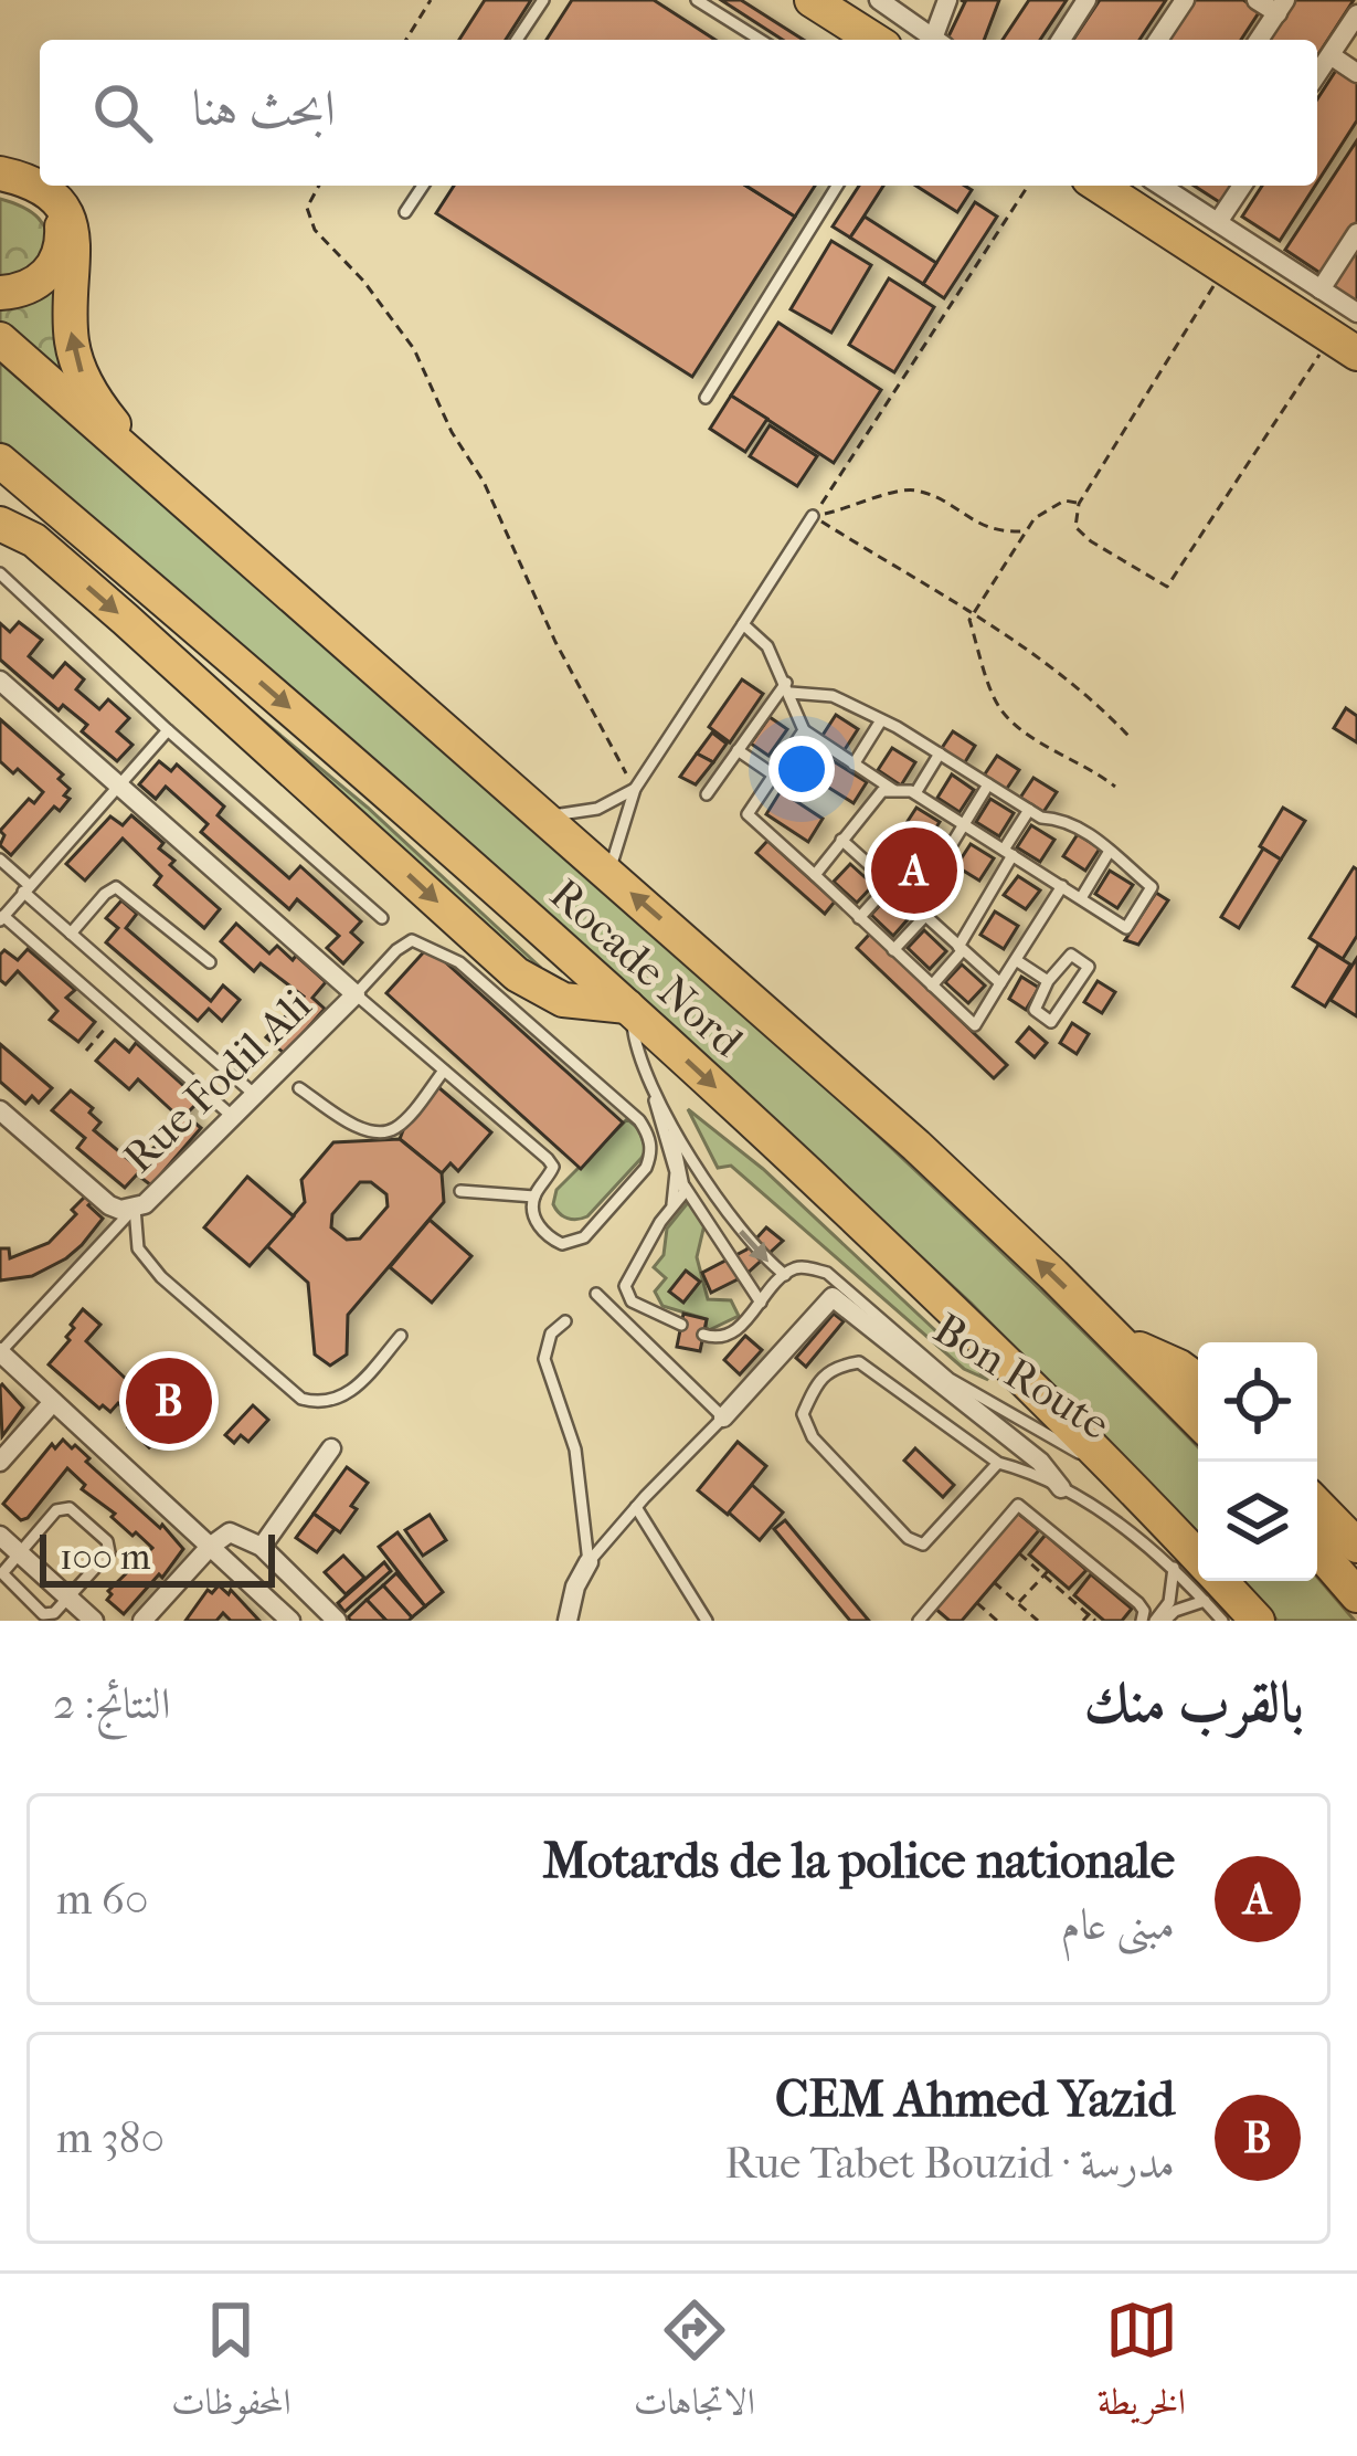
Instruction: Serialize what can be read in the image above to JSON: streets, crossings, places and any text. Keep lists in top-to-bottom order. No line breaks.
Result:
{"streets":{"highway":["Rocade Nord"],"street":["Rue Fodil Ali"],"lane":["Bon Route"]},"crossings":[["Rocade Nord","Bon Route"]],"scale_bar":"100 m","page":{"search":"ابحث هنا","pins":["A","B"],"scale":"100 m","heading":["بالقرب منك","النتائج: 2"],"list":[{"mark":"A","name":"Motards de la police nationale","note":"مبنى عام","value":"60 m"},{"mark":"B","name":"CEM Ahmed Yazid","note":"مدرسة · Rue Tabet Bouzid","value":"380 m"}],"nav":["الخريطة","الاتجاهات","المحفوظات"]}}
